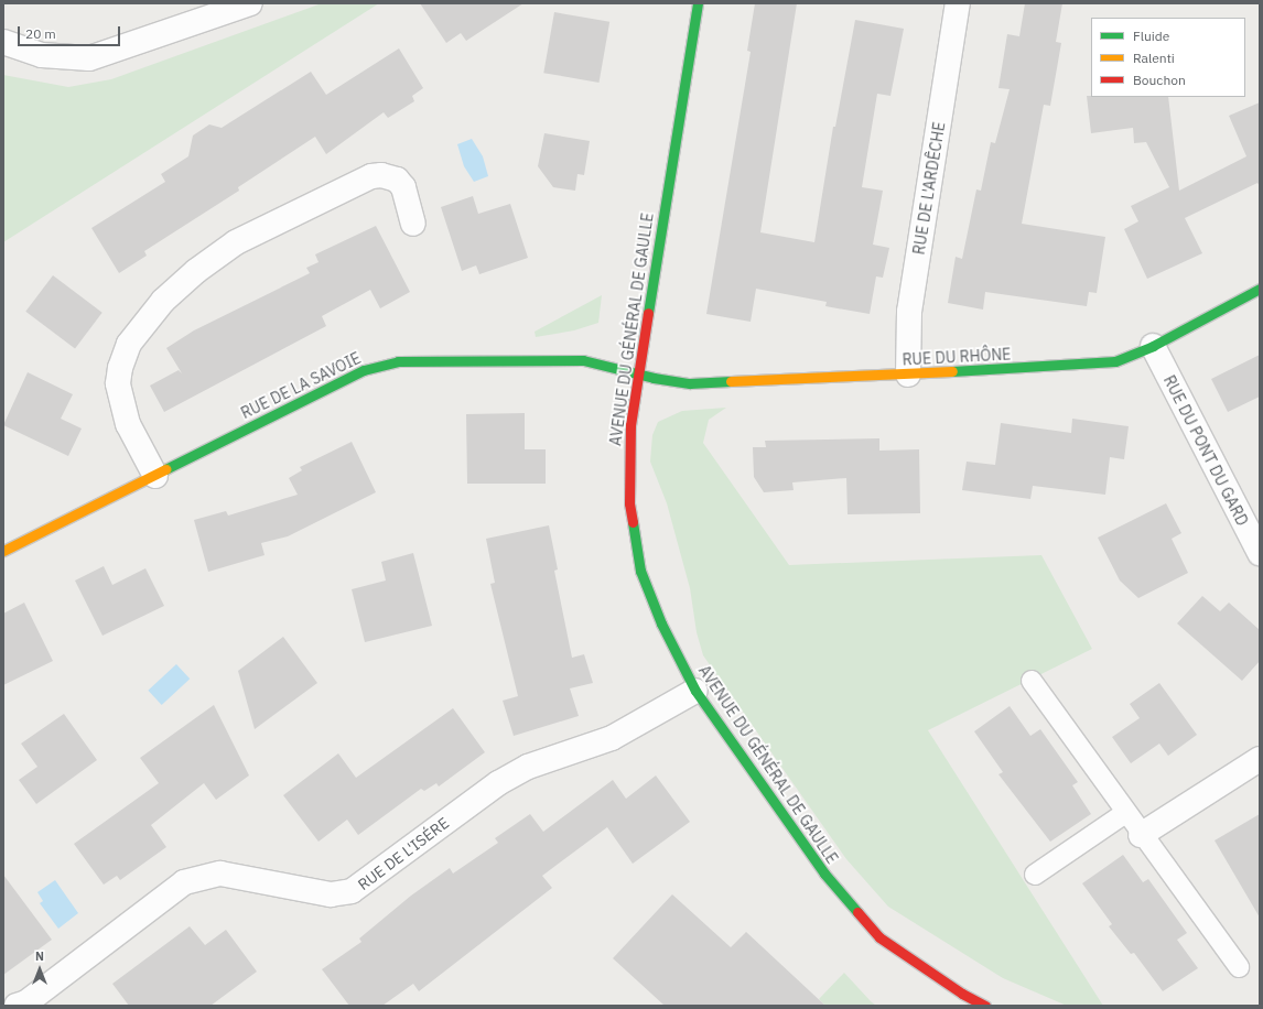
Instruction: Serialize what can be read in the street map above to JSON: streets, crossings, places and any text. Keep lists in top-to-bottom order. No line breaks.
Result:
{"streets":{"street":["RUE DE L'ARDÊCHE","AVENUE DU GÉNÉRAL DE GAULLE","RUE DU RHÔNE","RUE DE LA SAVOIE","RUE DU PONT DU GARD","RUE DE L'ISÉRE"]},"crossings":[["RUE DE L'ARDÊCHE","RUE DU RHÔNE"],["AVENUE DU GÉNÉRAL DE GAULLE","RUE DU RHÔNE"],["AVENUE DU GÉNÉRAL DE GAULLE","RUE DE LA SAVOIE"],["AVENUE DU GÉNÉRAL DE GAULLE","RUE DE L'ISÉRE"],["RUE DU RHÔNE","RUE DE LA SAVOIE"],["RUE DU RHÔNE","RUE DU PONT DU GARD"]],"legend":["Fluide","Ralenti","Bouchon"],"scale_bar":"20 m","north":"top"}
